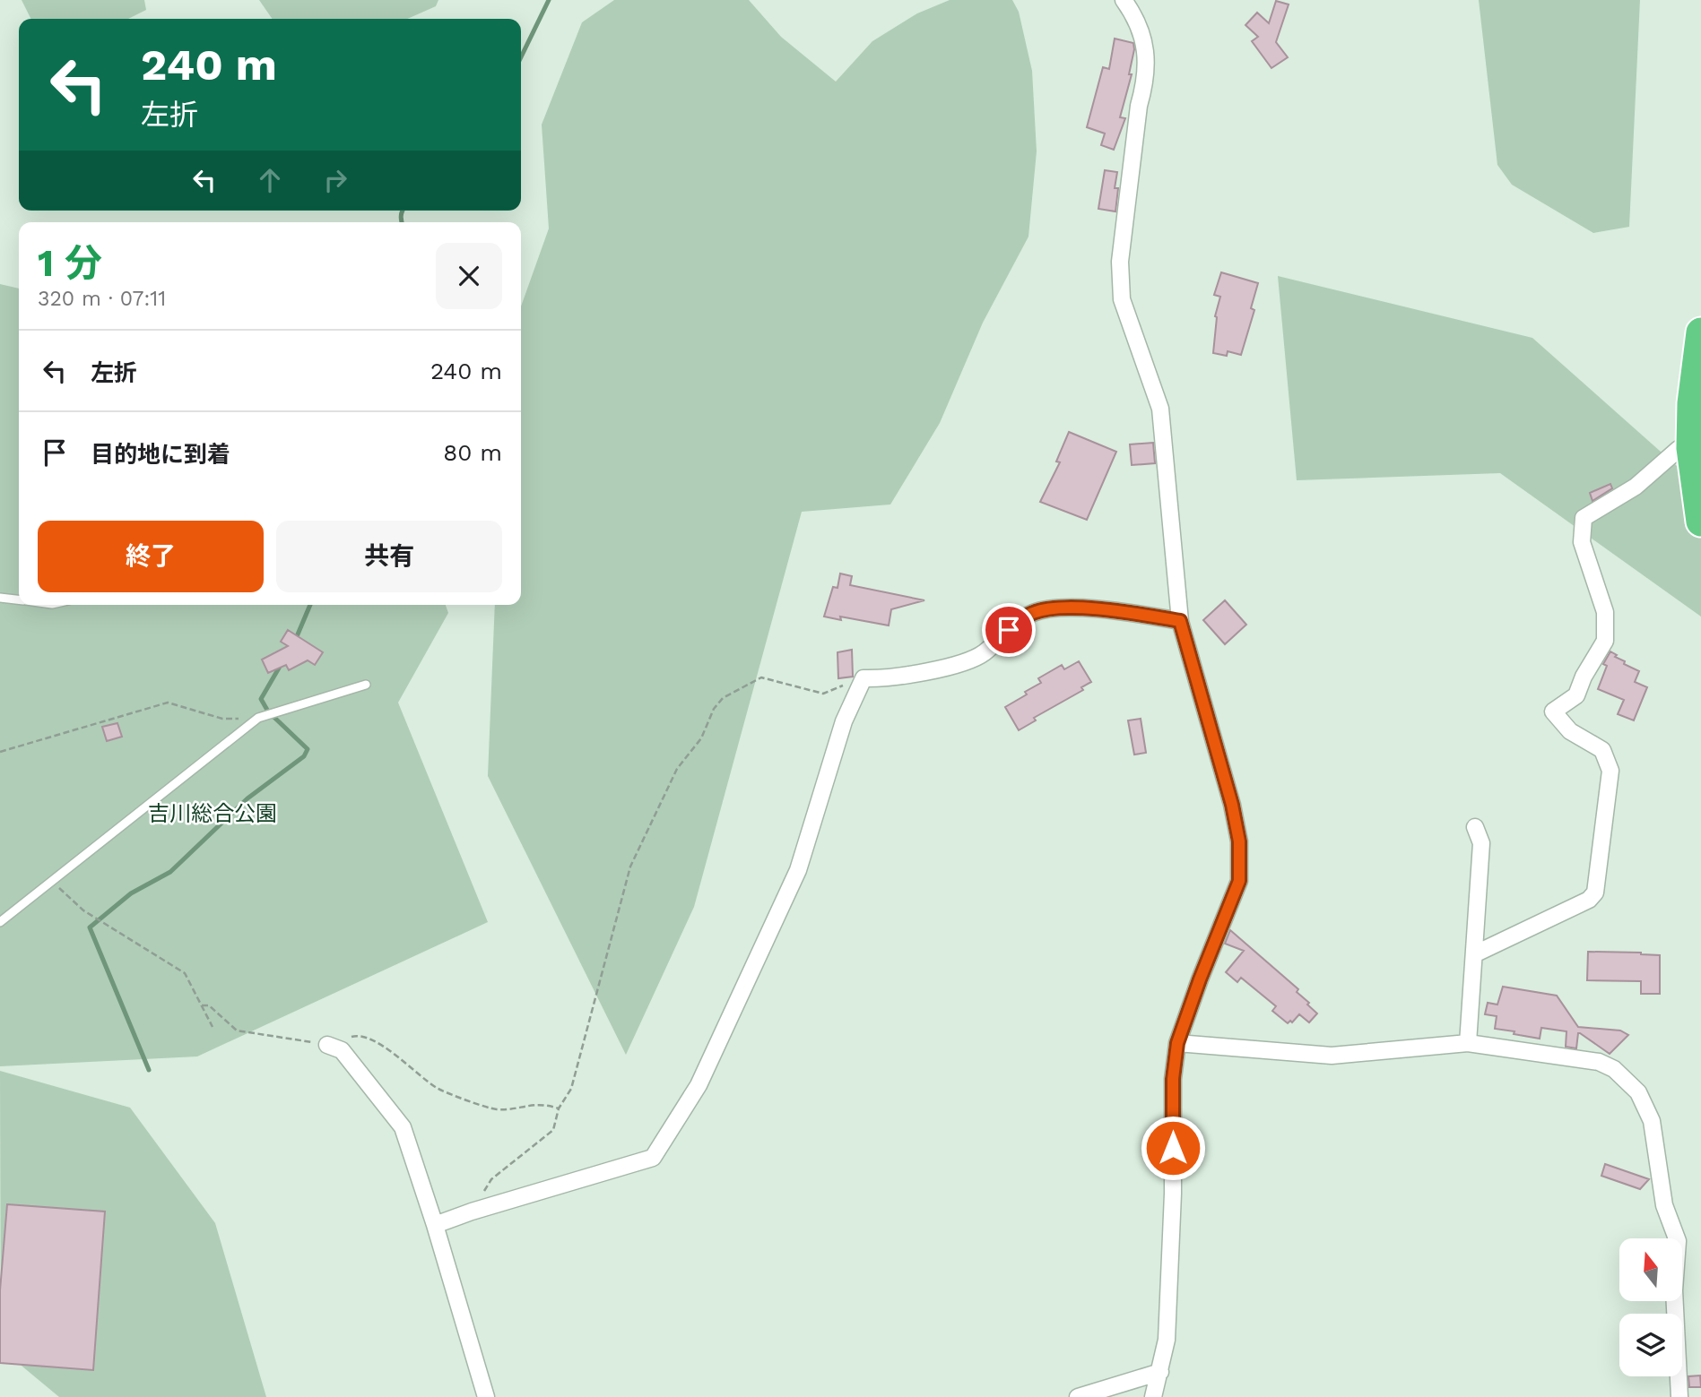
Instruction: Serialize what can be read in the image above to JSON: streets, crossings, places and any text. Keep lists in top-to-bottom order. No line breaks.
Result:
{"parks":["吉川総合公園"],"north":"top","page":{"turn":["240 m","左折"],"heading":["1 分","320 m · 07:11"],"list":[{"name":"左折","value":"240 m"},{"name":"目的地に到着","value":"80 m"}],"buttons":["終了","共有"]}}
